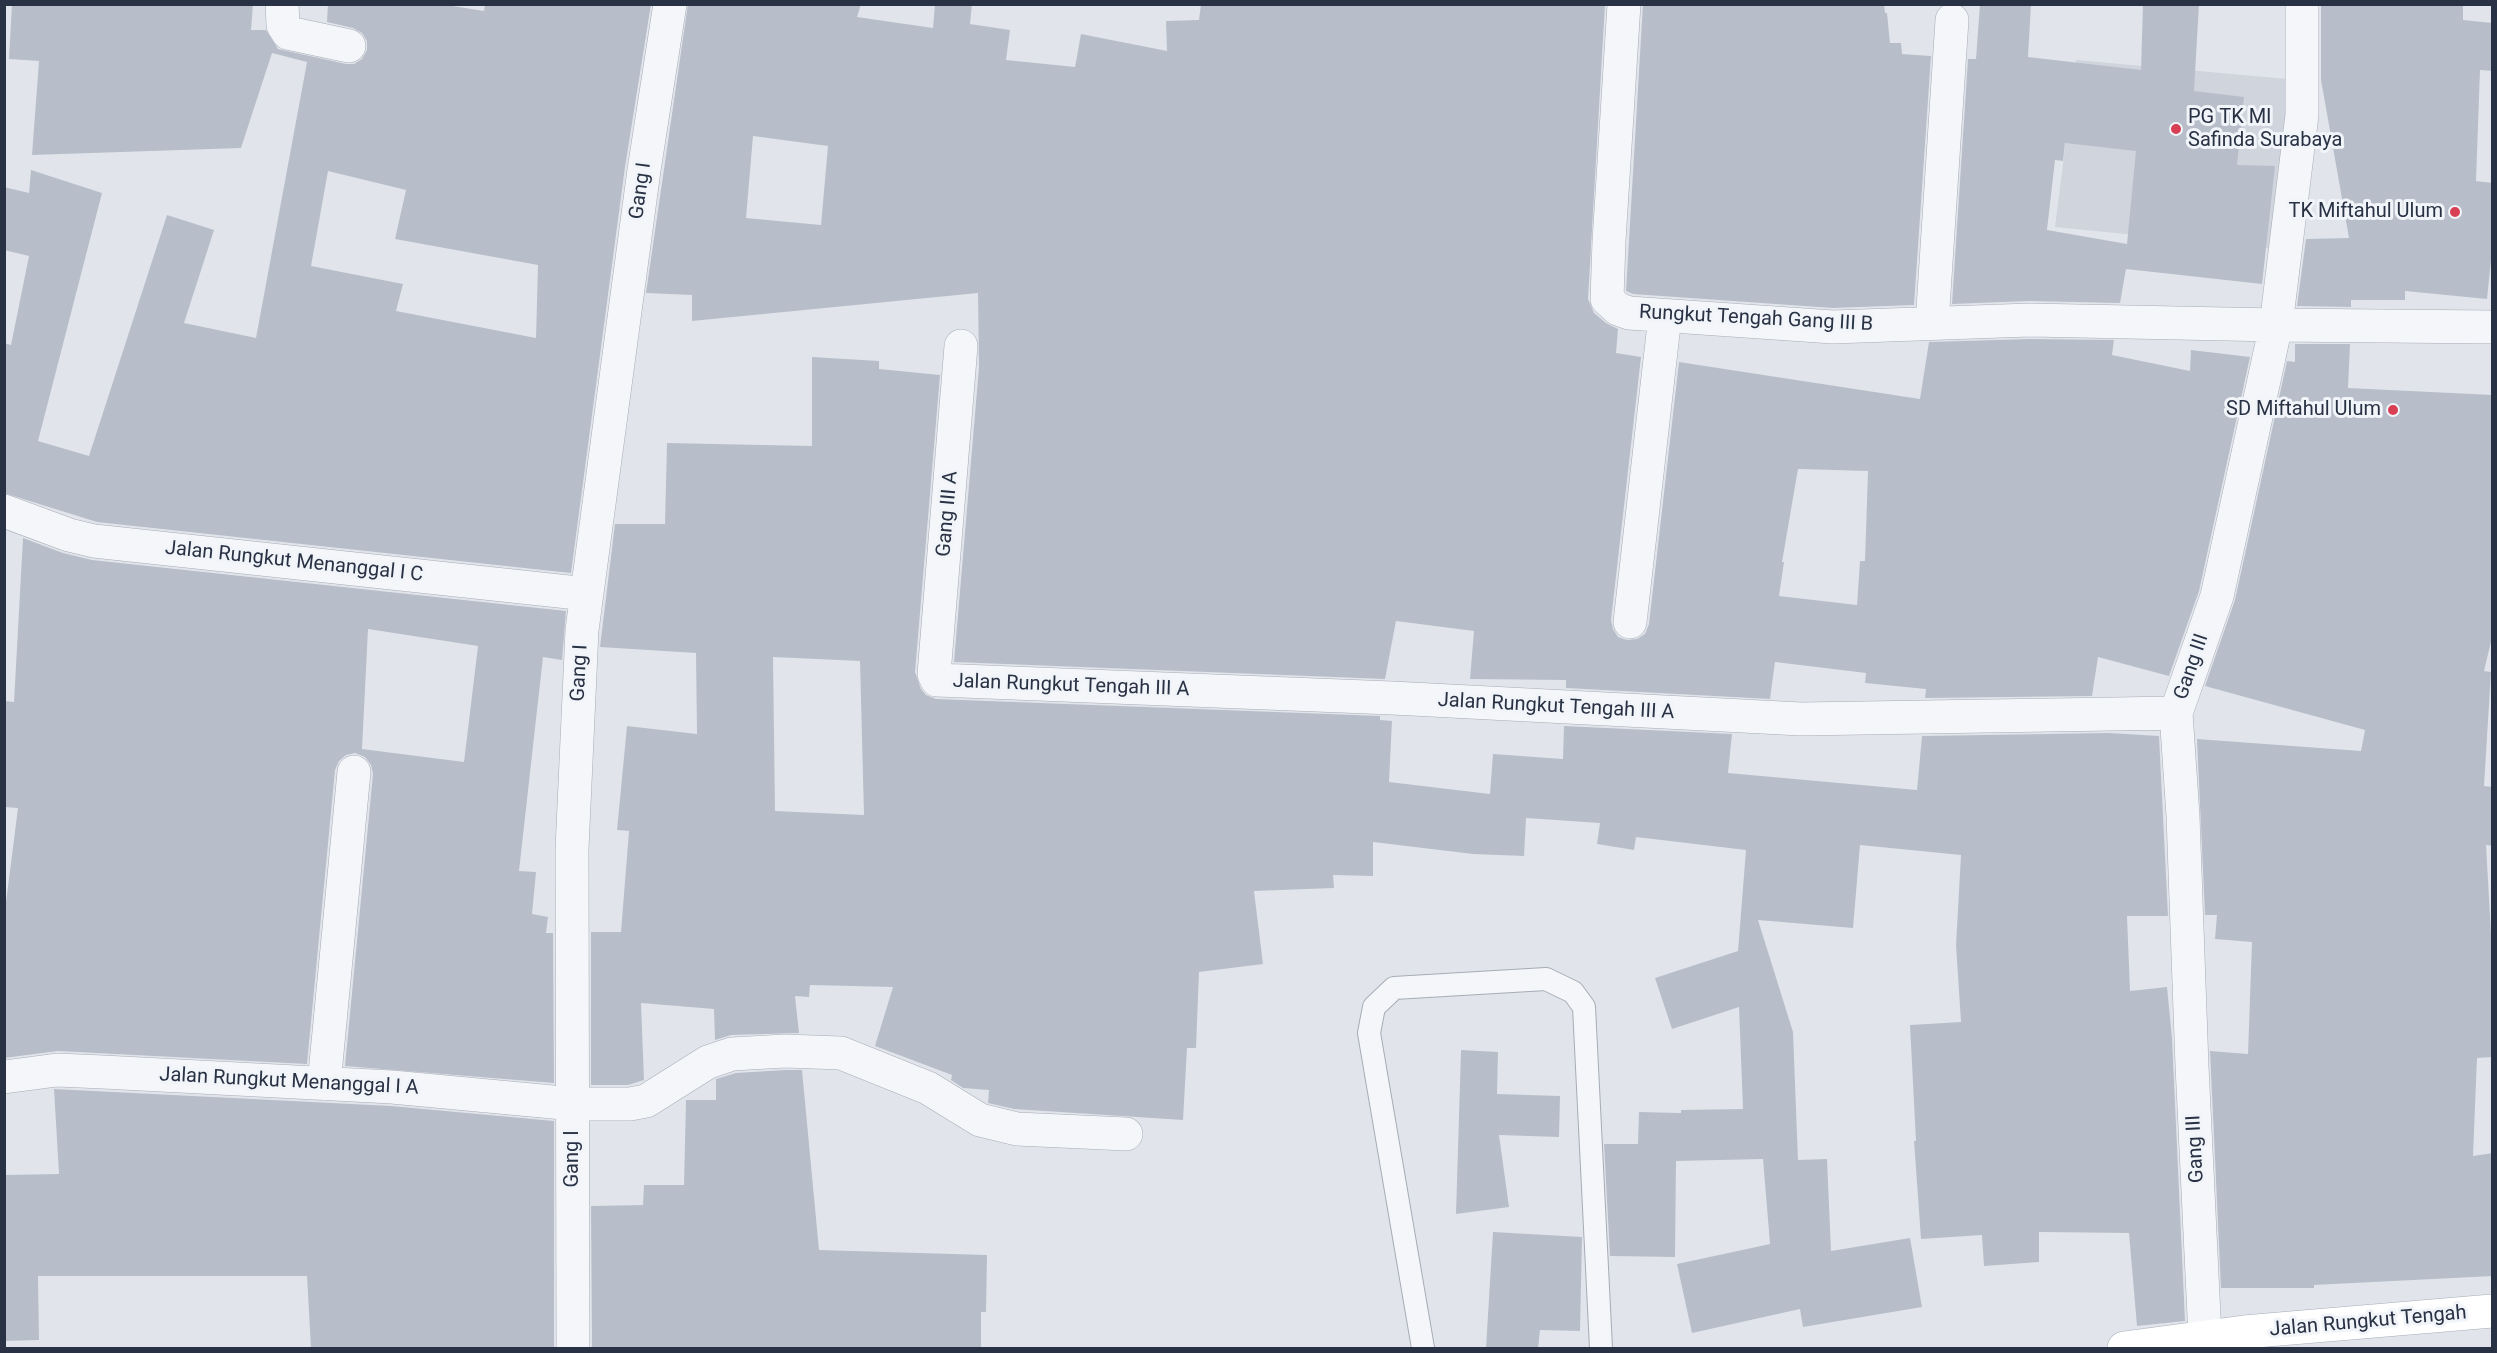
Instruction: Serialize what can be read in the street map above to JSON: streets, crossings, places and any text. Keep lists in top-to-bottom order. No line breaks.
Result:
{"streets":{"main road":["Jalan Rungkut Tengah"],"street":["Gang I","Rungkut Tengah Gang III B","Gang III A","Jalan Rungkut Menanggal I C","Gang III","Jalan Rungkut Tengah III A","Jalan Rungkut Menanggal I A"]},"crossings":[["Gang I","Jalan Rungkut Menanggal I C"],["Gang I","Jalan Rungkut Menanggal I A"],["Rungkut Tengah Gang III B","Gang III"],["Gang III A","Jalan Rungkut Tengah III A"],["Gang III","Jalan Rungkut Tengah III A"],["Gang III","Jalan Rungkut Tengah"]],"places":["PG TK MI Safinda Surabaya","TK Miftahul Ulum","SD Miftahul Ulum"]}
